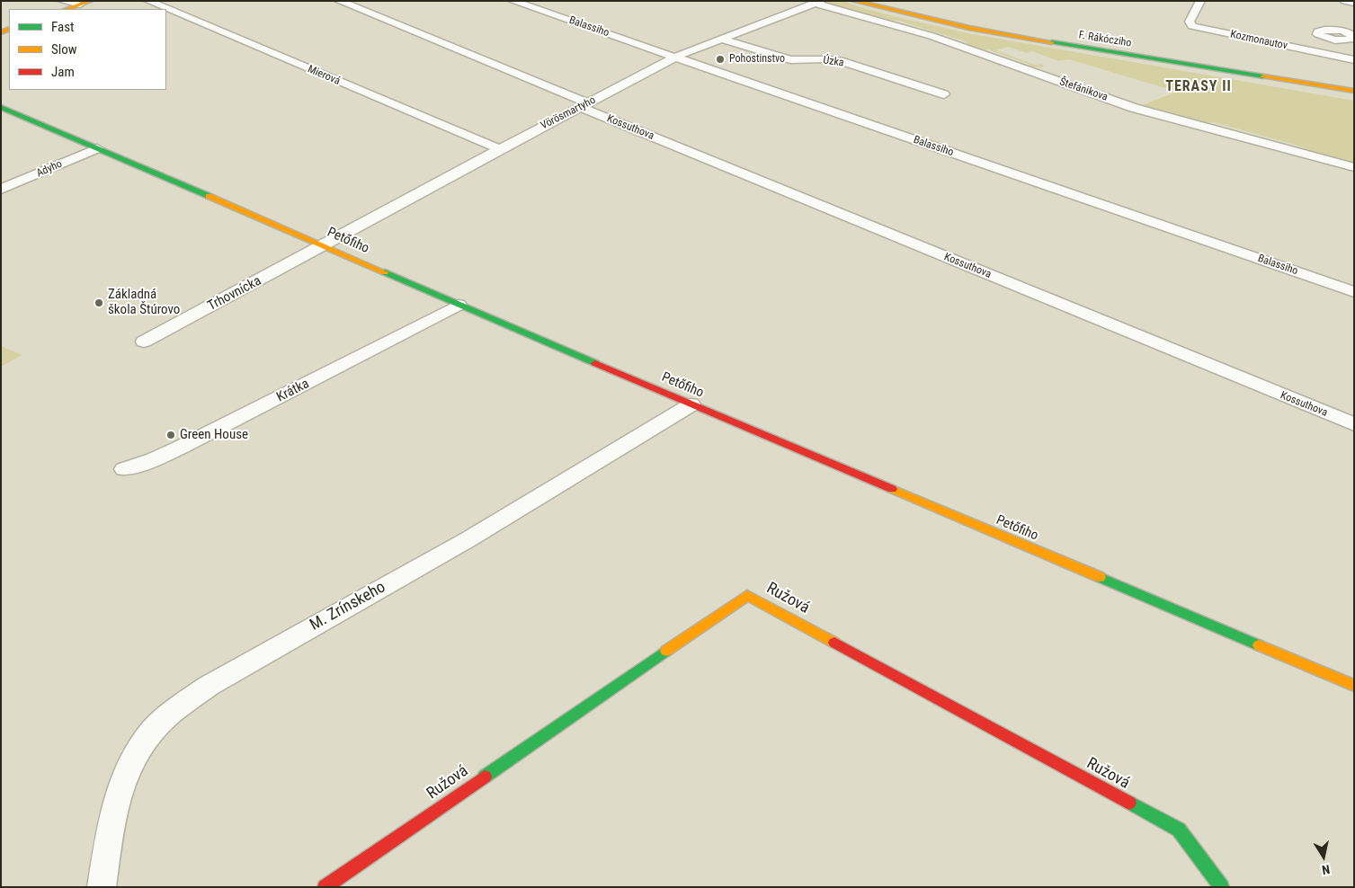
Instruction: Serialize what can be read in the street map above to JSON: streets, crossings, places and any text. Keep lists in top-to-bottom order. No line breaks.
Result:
{"streets":{"street":["Balassiho","F. Rákócziho","Kozmonautov","Úzka","Mierová","Štefánikova","Vörösmartyho","Kossuthova","Adyho","Petőfiho","Trhovnícka","Krátka","Ružová","M. Zrínskeho"]},"crossings":[["Balassiho","Vörösmartyho"],["Úzka","Vörösmartyho"],["Mierová","Vörösmartyho"],["Štefánikova","Vörösmartyho"],["Vörösmartyho","Kossuthova"],["Vörösmartyho","Petőfiho"],["Vörösmartyho","Trhovnícka"],["Adyho","Petőfiho"],["Petőfiho","Trhovnícka"],["Petőfiho","Krátka"],["Petőfiho","M. Zrínskeho"]],"districts":["TERASY II"],"places":["Pohostinstvo","Základná škola Štúrovo","Green House"],"legend":["Fast","Slow","Jam"],"north":"bottom"}
